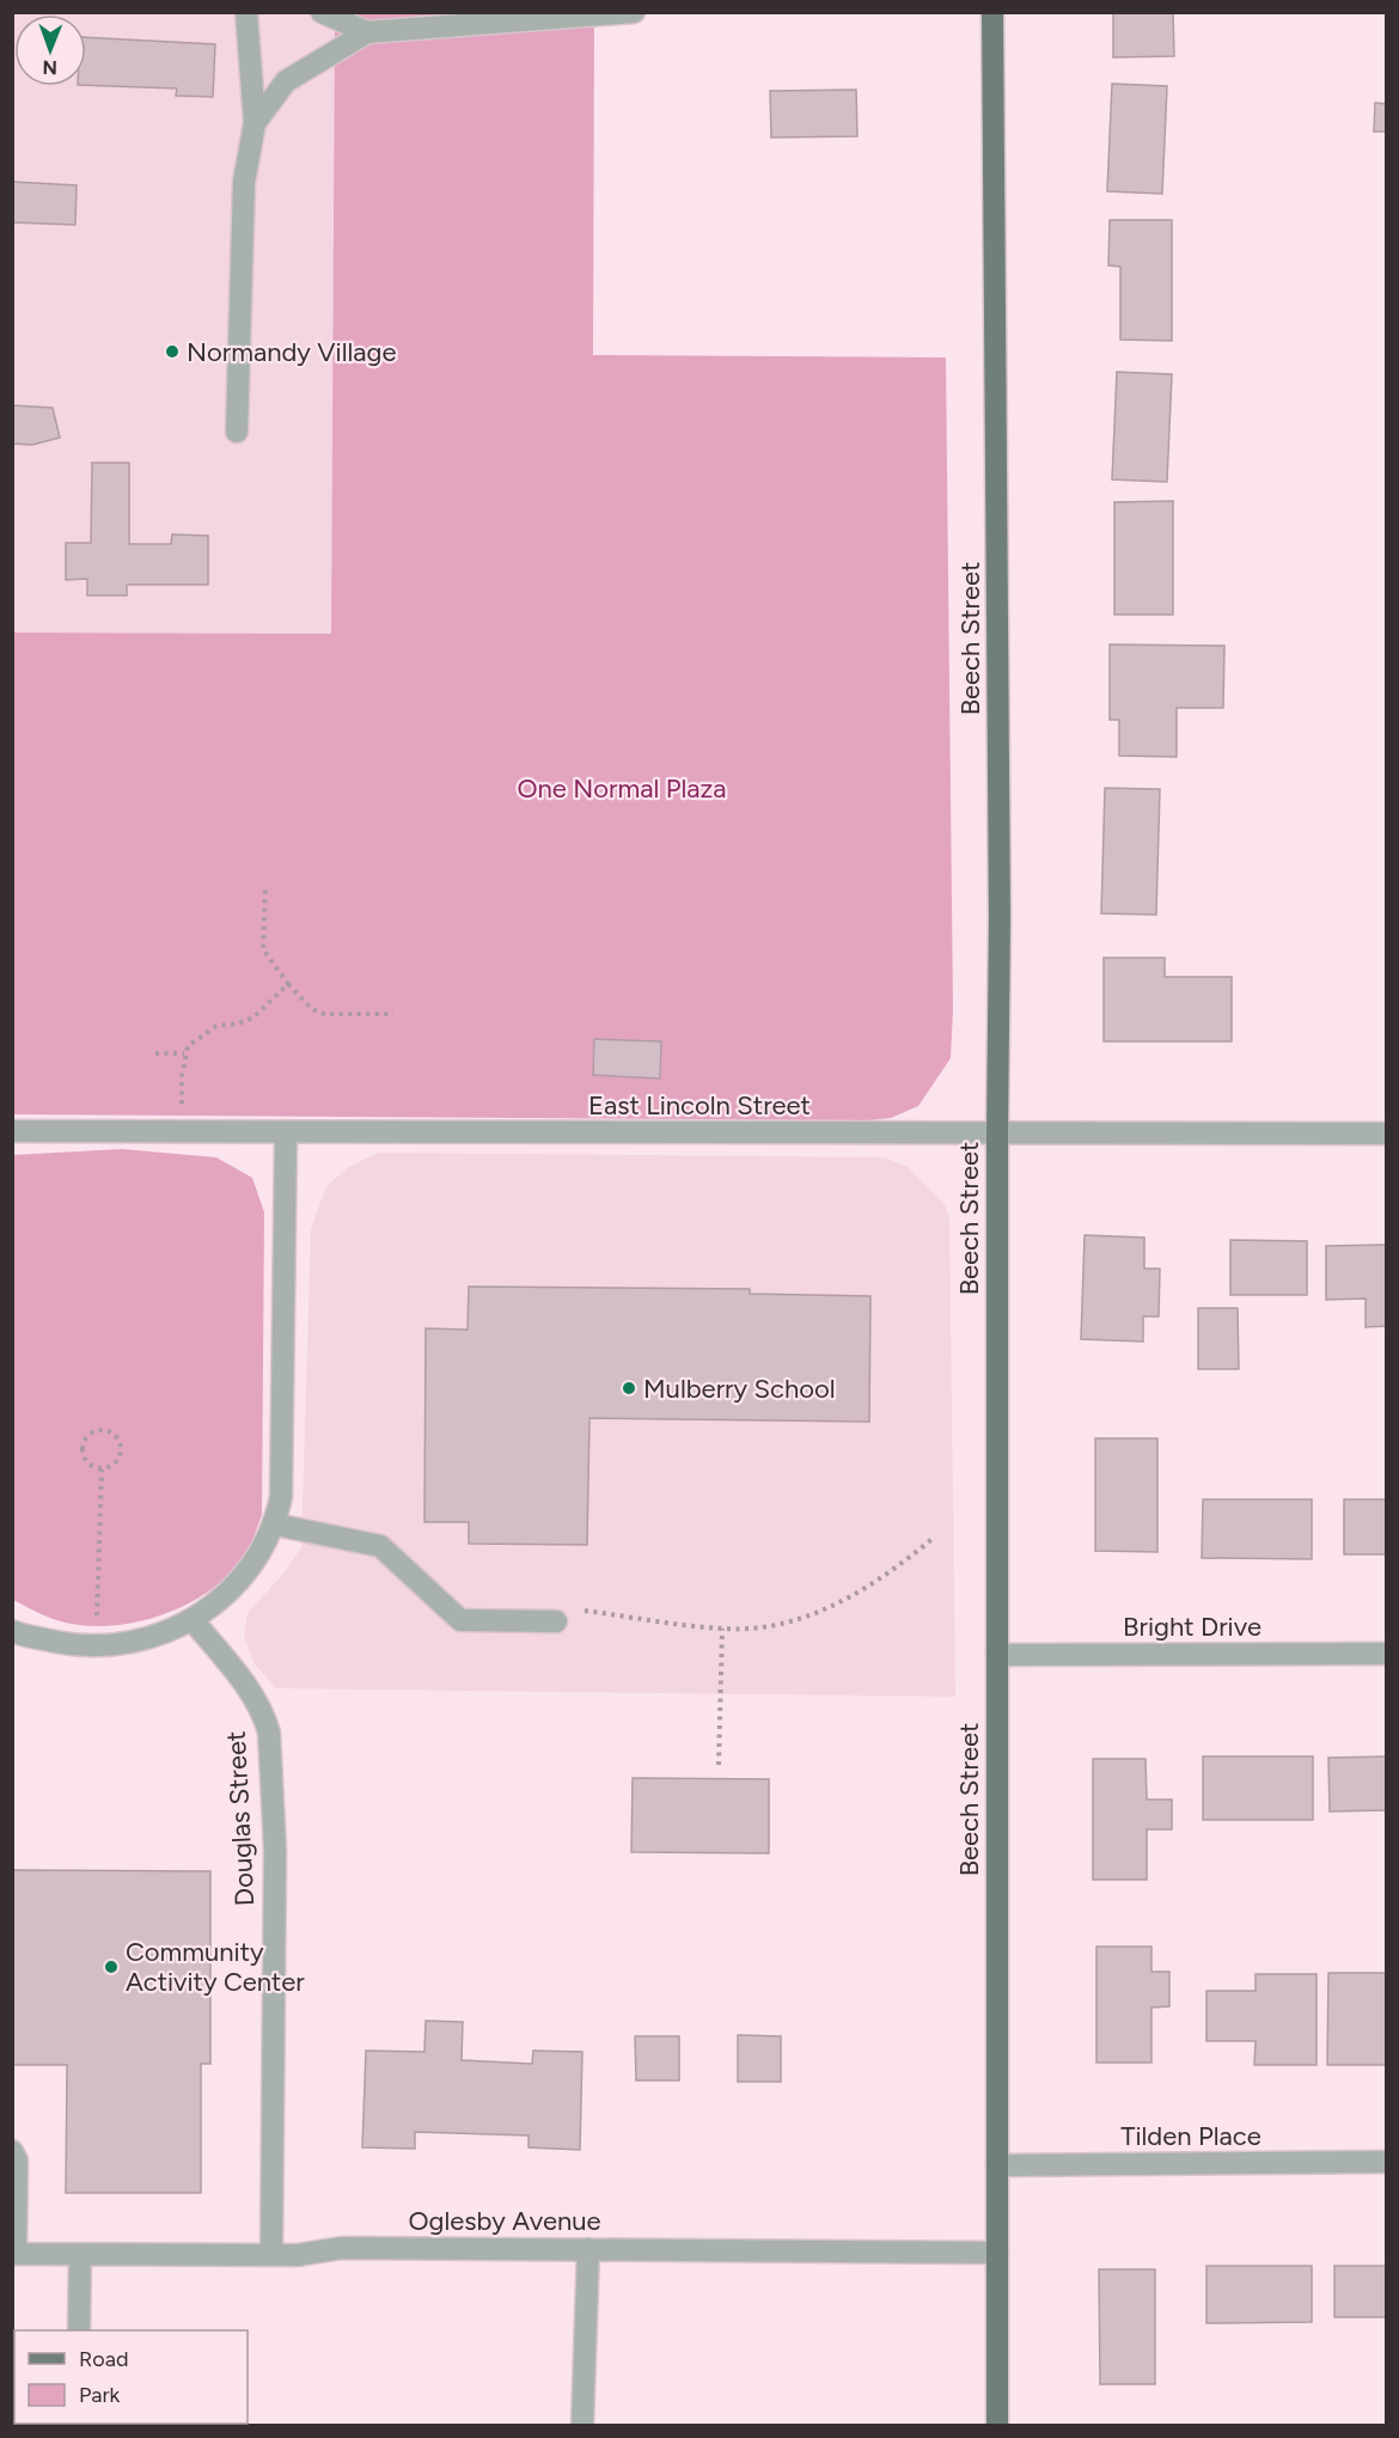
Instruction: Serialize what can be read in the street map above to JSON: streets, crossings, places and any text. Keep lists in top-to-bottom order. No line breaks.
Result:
{"streets":{"main road":["Beech Street"],"street":["East Lincoln Street","Bright Drive","Douglas Street","Tilden Place","Oglesby Avenue"]},"crossings":[["Beech Street","East Lincoln Street"],["Beech Street","Bright Drive"],["Beech Street","Tilden Place"],["Beech Street","Oglesby Avenue"],["Douglas Street","Oglesby Avenue"]],"parks":["One Normal Plaza"],"places":["Normandy Village","Mulberry School","Community Activity Center"],"legend":["Road","Park"],"north":"bottom"}
